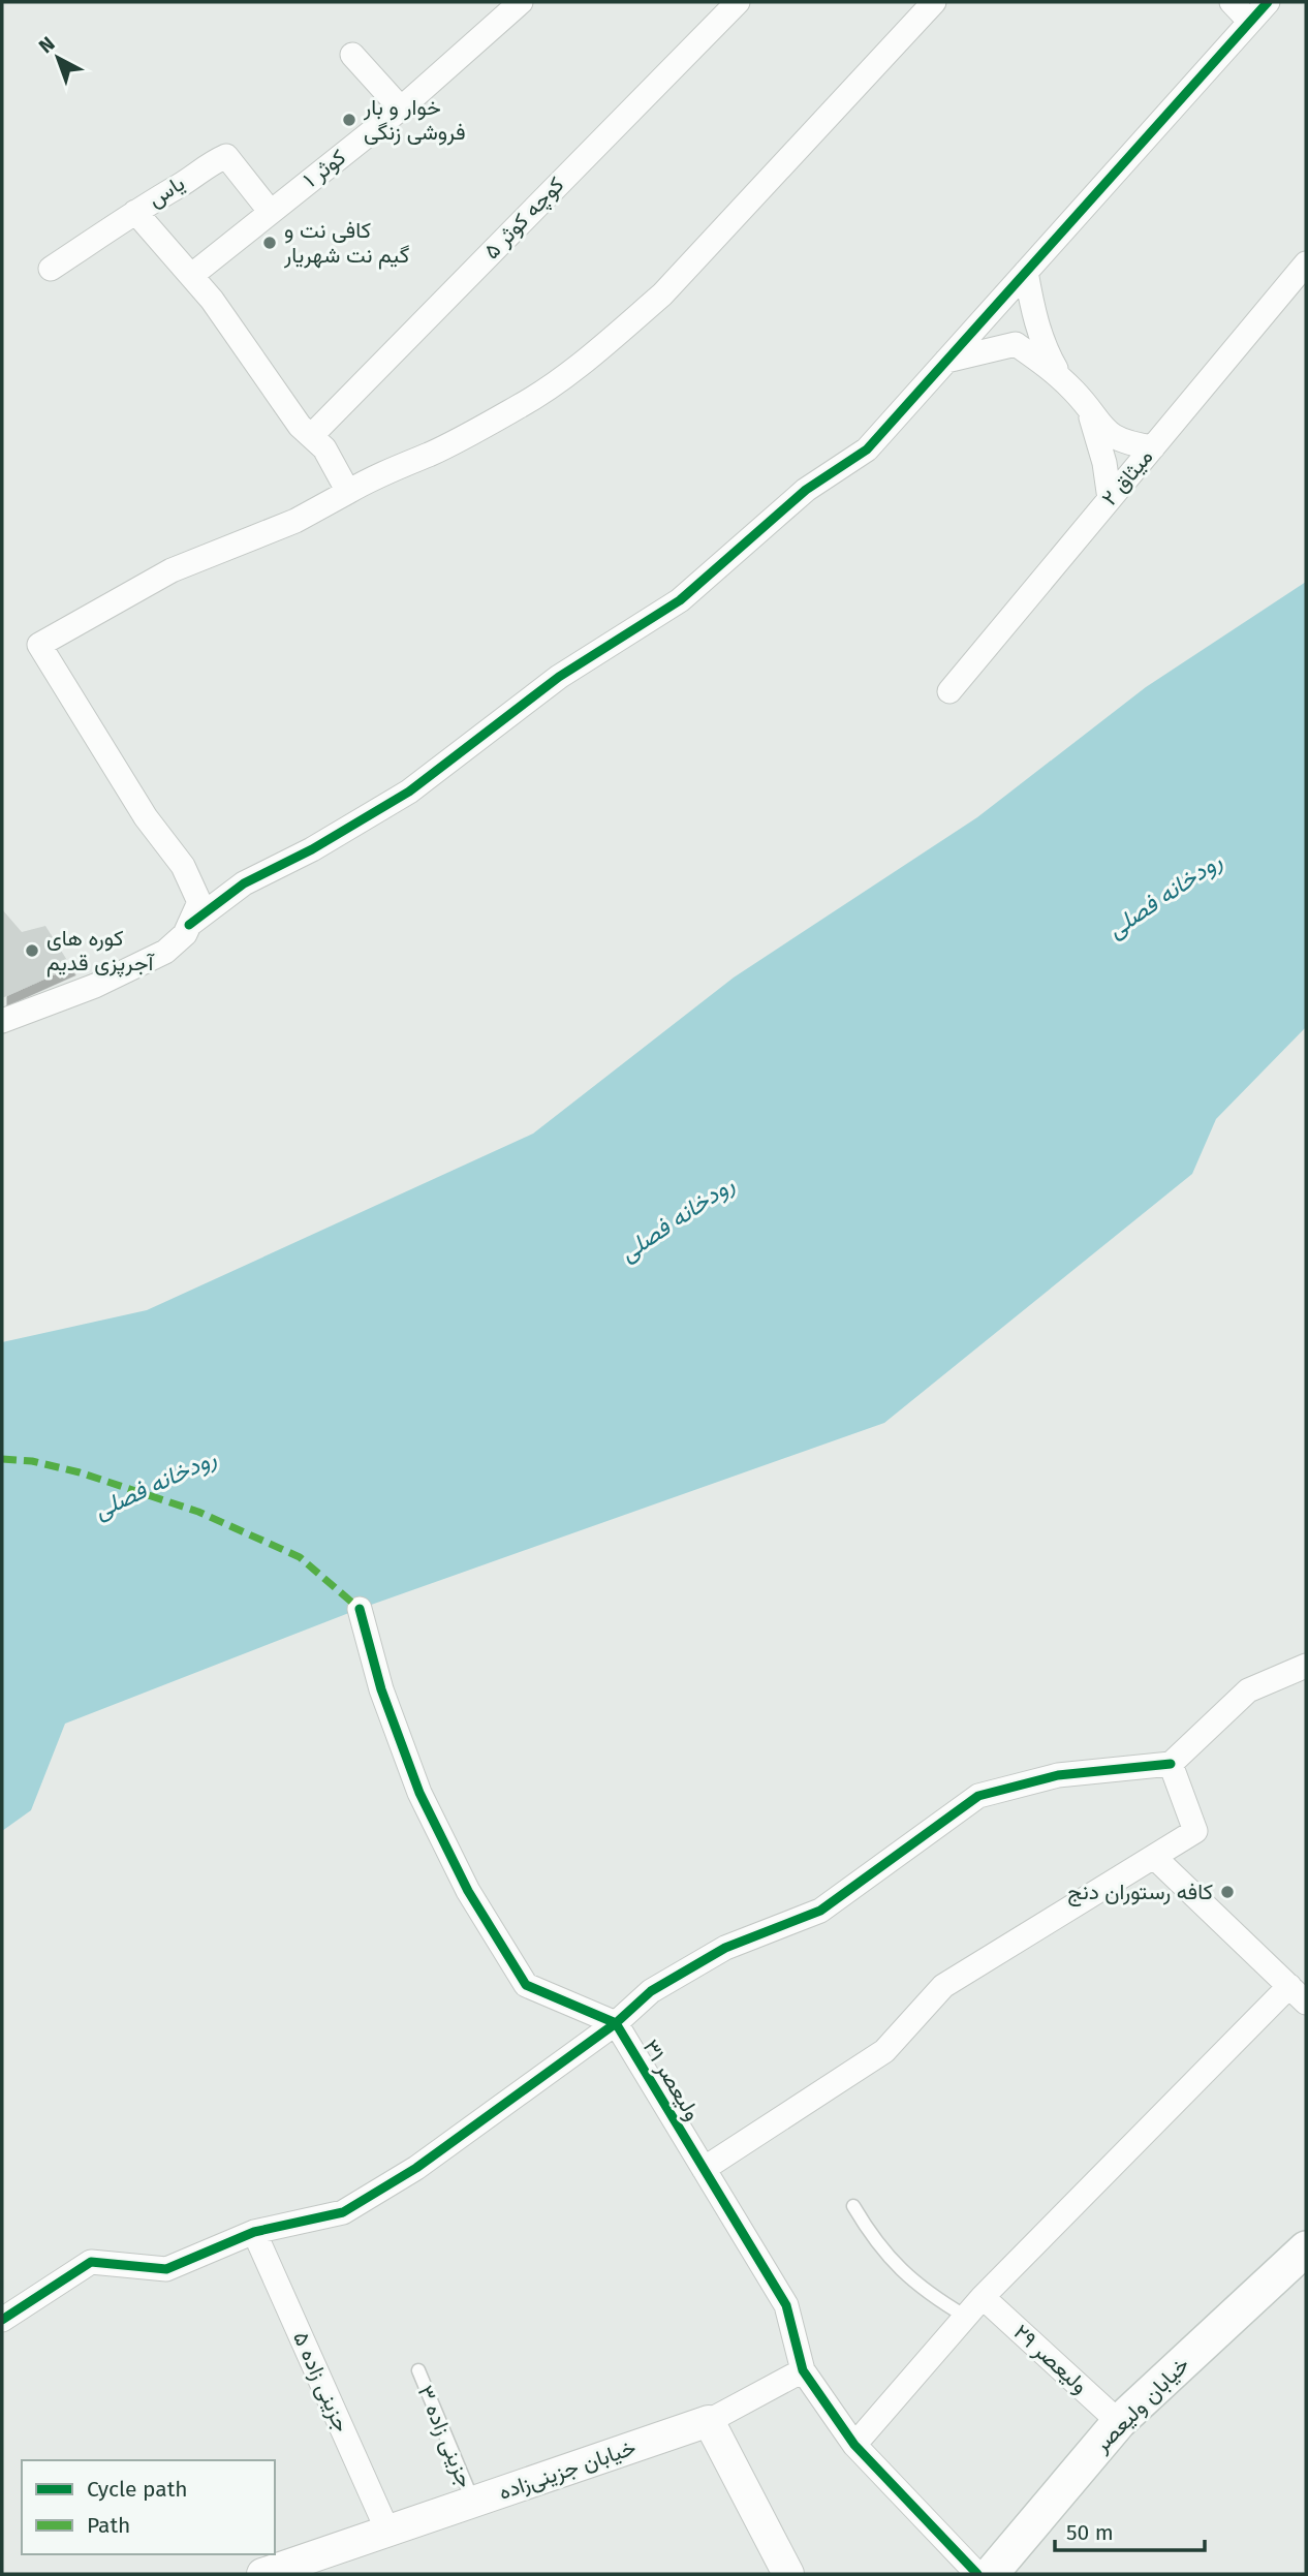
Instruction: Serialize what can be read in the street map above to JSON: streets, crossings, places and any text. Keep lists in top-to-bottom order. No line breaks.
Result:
{"streets":{"main road":["خیابان ولیعصر"],"street":["کوثر ۱","یاس","کوچه کوثر ۵","میثاق ۲","ولیعصر ۳۱","ولیعصر ۲۹","جزینی زاده ۵","خیابان جزینی‌زاده"],"lane":["جزینی زاده ۳"]},"crossings":[["کوثر ۱","یاس"],["ولیعصر ۲۹","خیابان ولیعصر"],["جزینی زاده ۵","خیابان جزینی‌زاده"],["جزینی زاده ۳","خیابان جزینی‌زاده"]],"water":["رودخانه فصلی"],"places":["خوار و بار فروشی زنگی","کافی نت و گیم نت شهریار","کوره های آجرپزی قدیم","کافه رستوران دنج"],"legend":["Cycle path","Path"],"scale_bar":"50 m","north":"top left"}
